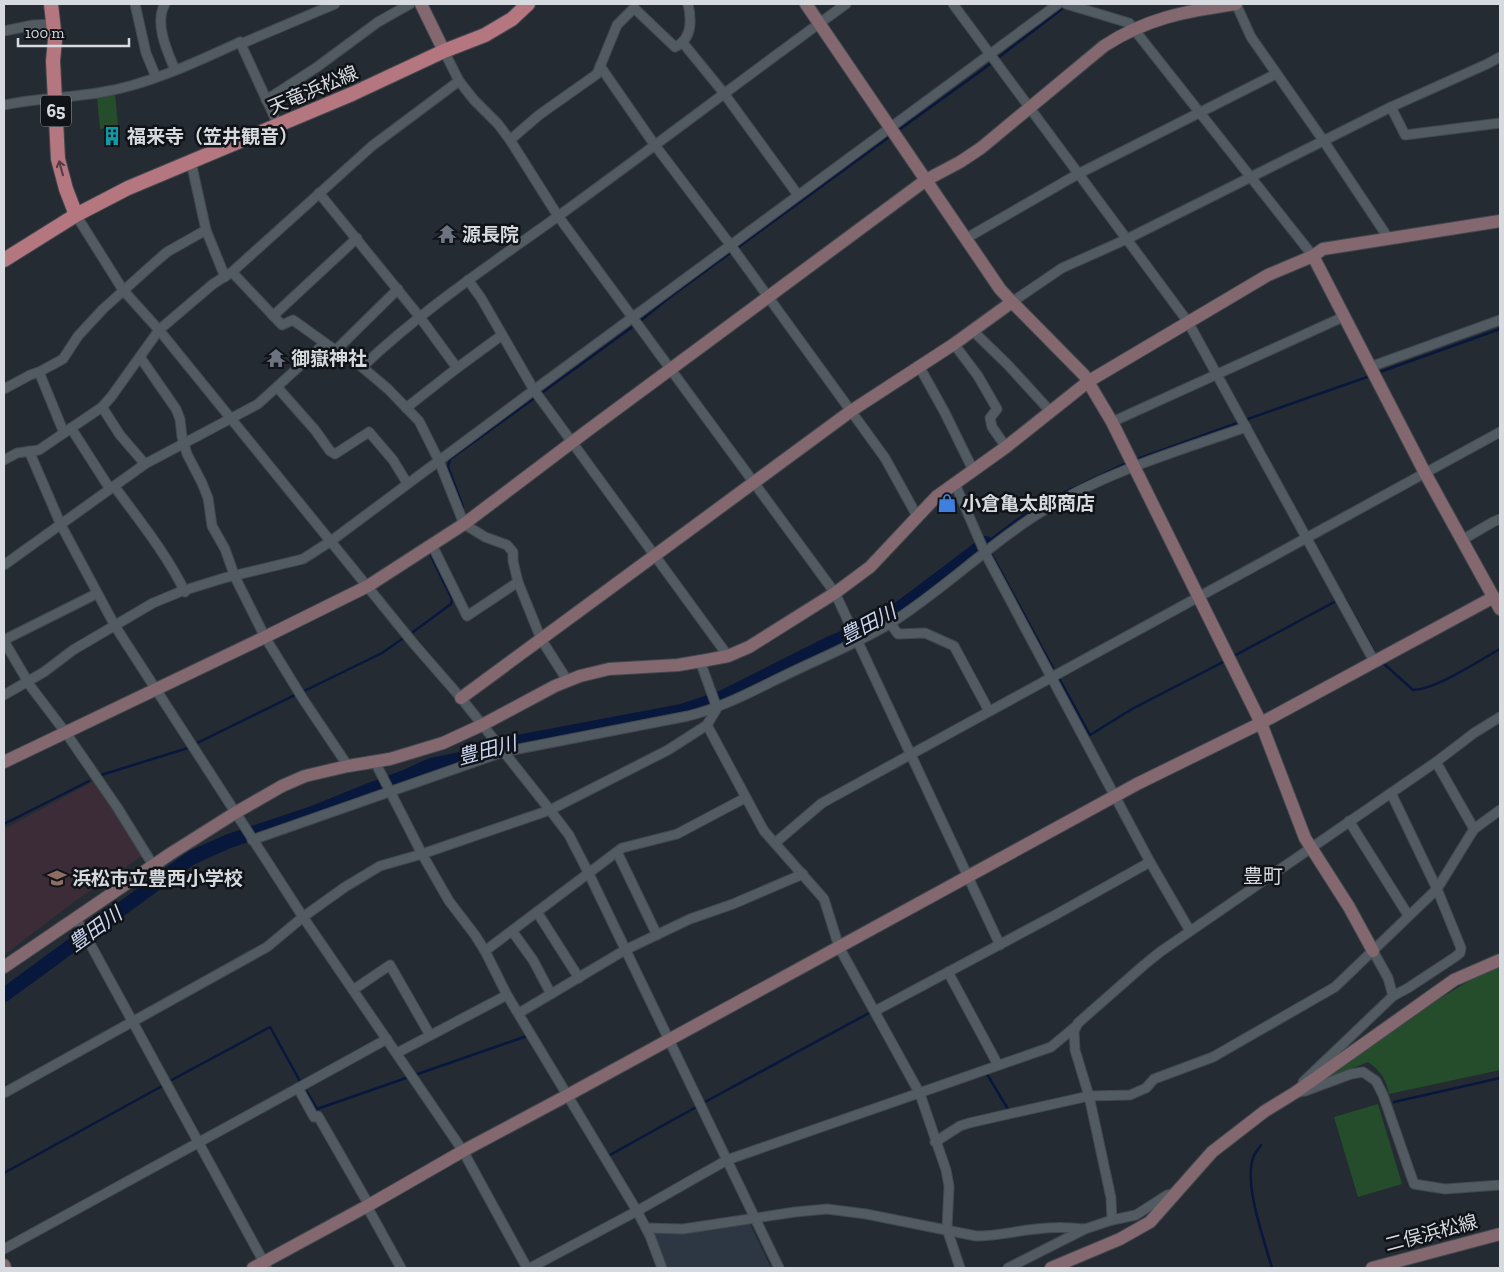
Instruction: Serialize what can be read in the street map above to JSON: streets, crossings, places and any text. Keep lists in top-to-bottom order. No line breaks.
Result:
{"streets":{"main road":["天竜浜松線","65"],"street":["二俣浜松線"]},"crossings":[["天竜浜松線","65"]],"districts":["豊町"],"water":["豊田川"],"places":{"building":["福来寺（笠井観音）"],"temple":["源長院","御嶽神社"],"shop":["小倉亀太郎商店"],"school or university":["浜松市立豊西小学校"]},"scale_bar":"100 m"}
